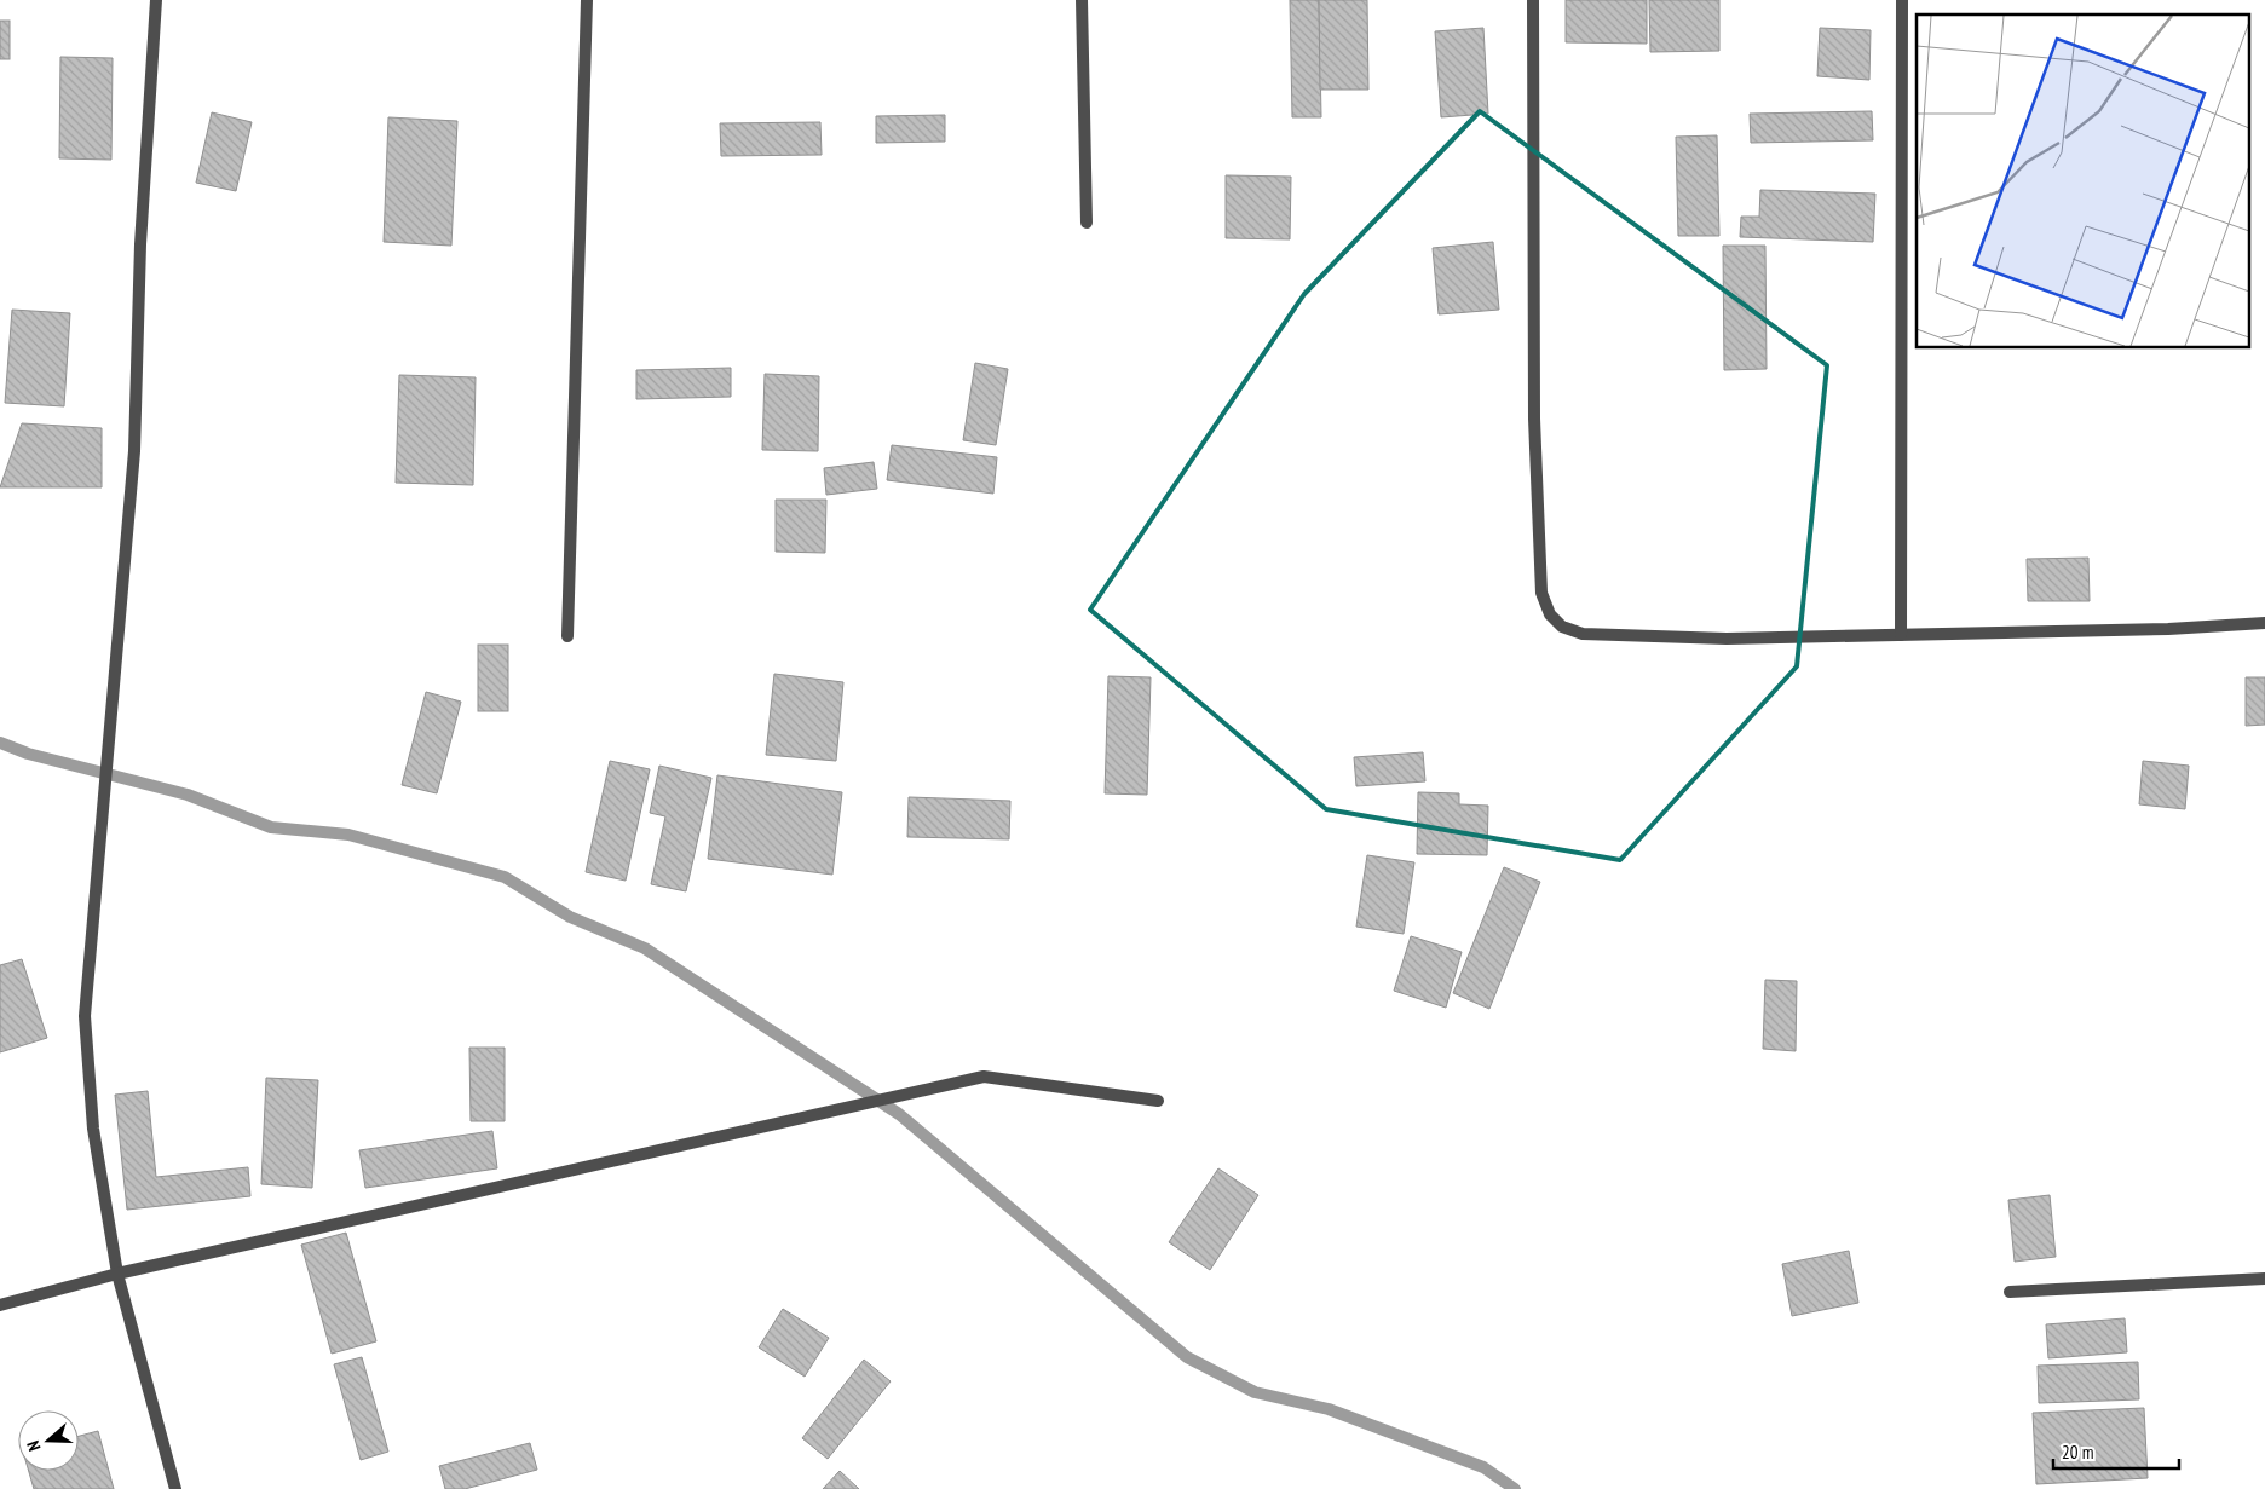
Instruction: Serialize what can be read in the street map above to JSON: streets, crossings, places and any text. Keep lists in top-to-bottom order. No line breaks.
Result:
{"scale_bar":"20 m","north":"left"}
